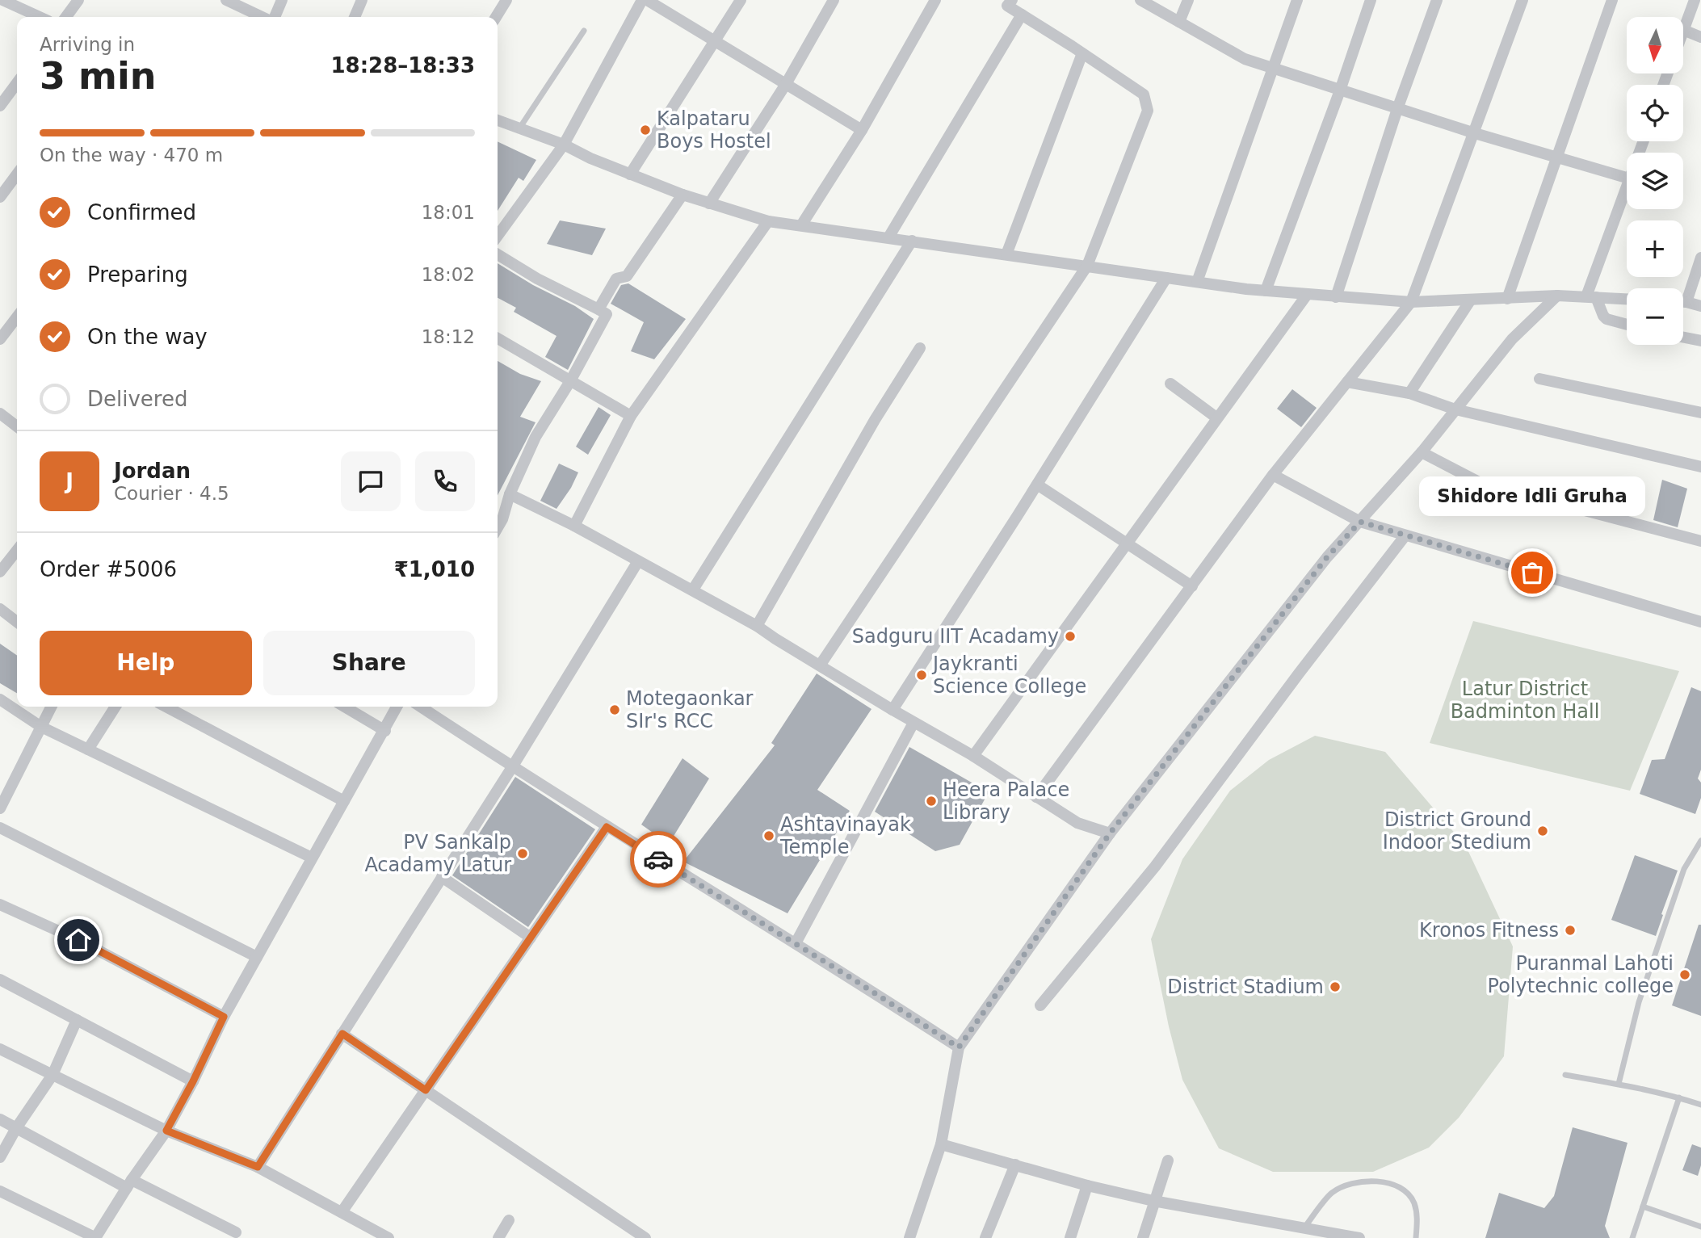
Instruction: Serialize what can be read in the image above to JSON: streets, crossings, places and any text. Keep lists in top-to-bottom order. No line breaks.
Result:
{"parks":["Latur District Badminton Hall"],"places":["Kalpataru Boys Hostel","Shidore Idli Gruha","Sadguru IIT Acadamy","Jaykranti Science College","Motegaonkar SIr's RCC","Heera Palace Library","District Ground Indoor Stedium","Ashtavinayak Temple","PV Sankalp Acadamy Latur","Kronos Fitness","Puranmal Lahoti Polytechnic college","District Stadium"],"north":"bottom","page":{"map_buttons":["+","−"],"heading":["3 min","Arriving in","18:28–18:33"],"panel":["Jordan","Courier · 4.5","Order #5006","₹1,010"],"bar":"On the way · 470 m","list":[["Confirmed","18:01"],["Preparing","18:02"],["On the way","18:12"],"Delivered"],"round":"J","bubble":"Shidore Idli Gruha","buttons":["Help","Share"]}}
